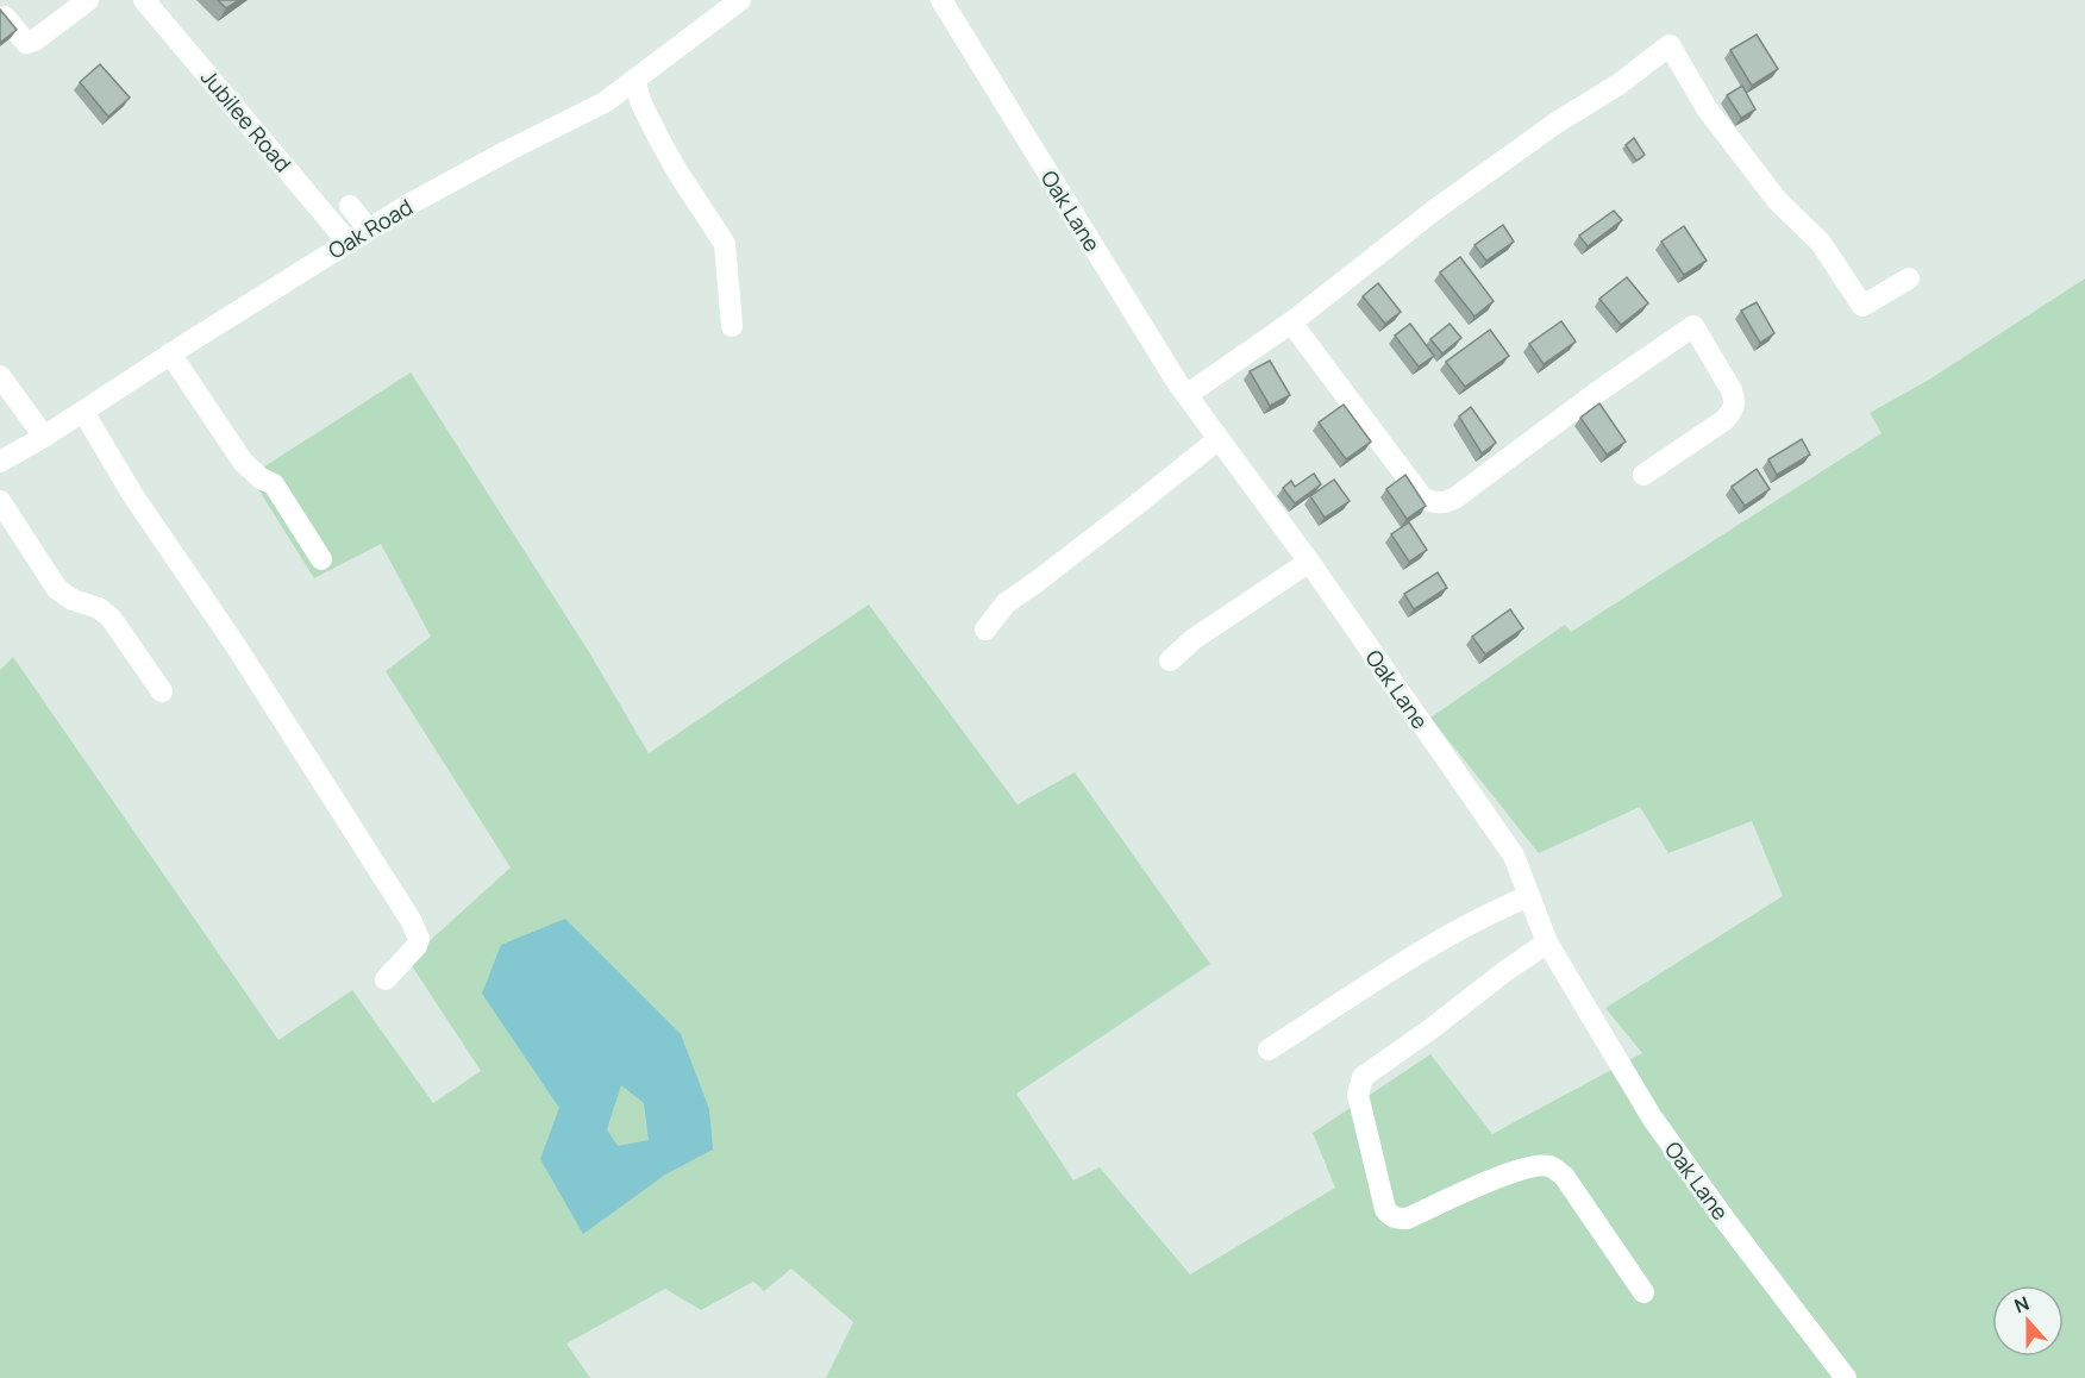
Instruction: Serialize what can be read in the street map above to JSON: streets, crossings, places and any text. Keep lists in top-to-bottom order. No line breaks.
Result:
{"streets":{"street":["Jubilee Road","Oak Lane","Oak Road"]},"crossings":[["Jubilee Road","Oak Road"]],"north":"top"}
